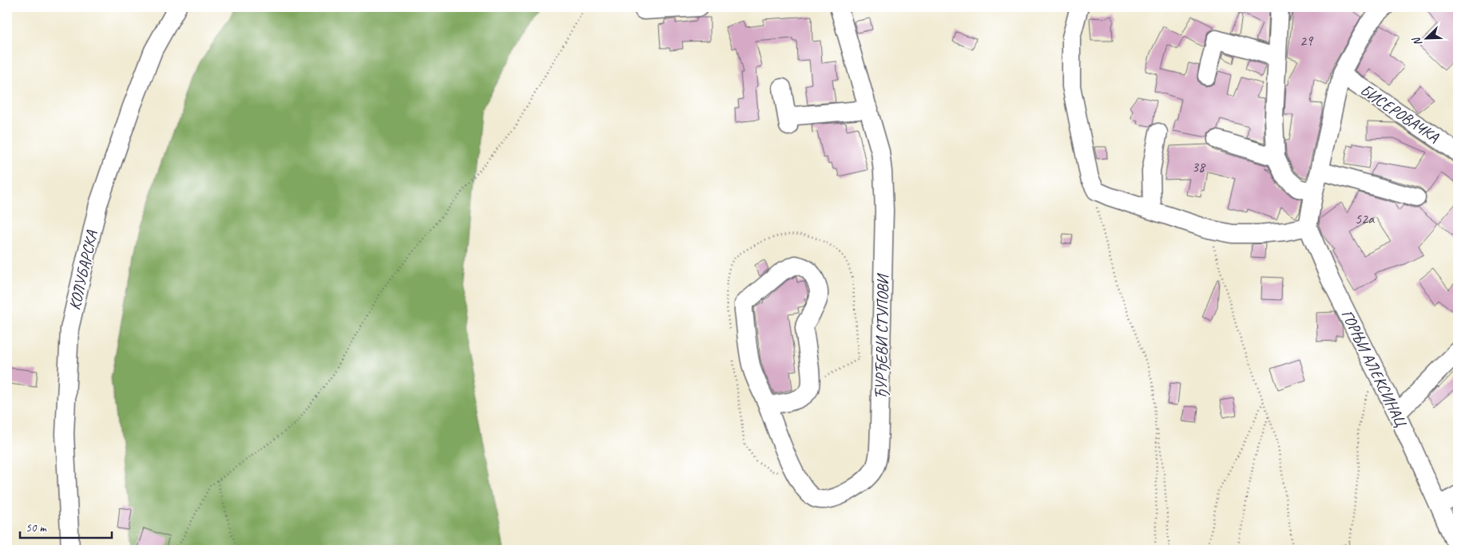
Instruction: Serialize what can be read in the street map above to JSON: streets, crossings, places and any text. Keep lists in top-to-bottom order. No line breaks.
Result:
{"streets":{"street":["БИСЕРОВАЧКА","КОЛУБАРСКА","ЂУРЂЕВИ СТУПОВИ","ГОРЊИ АЛЕКСИНАЦ"]},"house_numbers":["29","38","52a"],"scale_bar":"50 m","north":"bottom left"}
